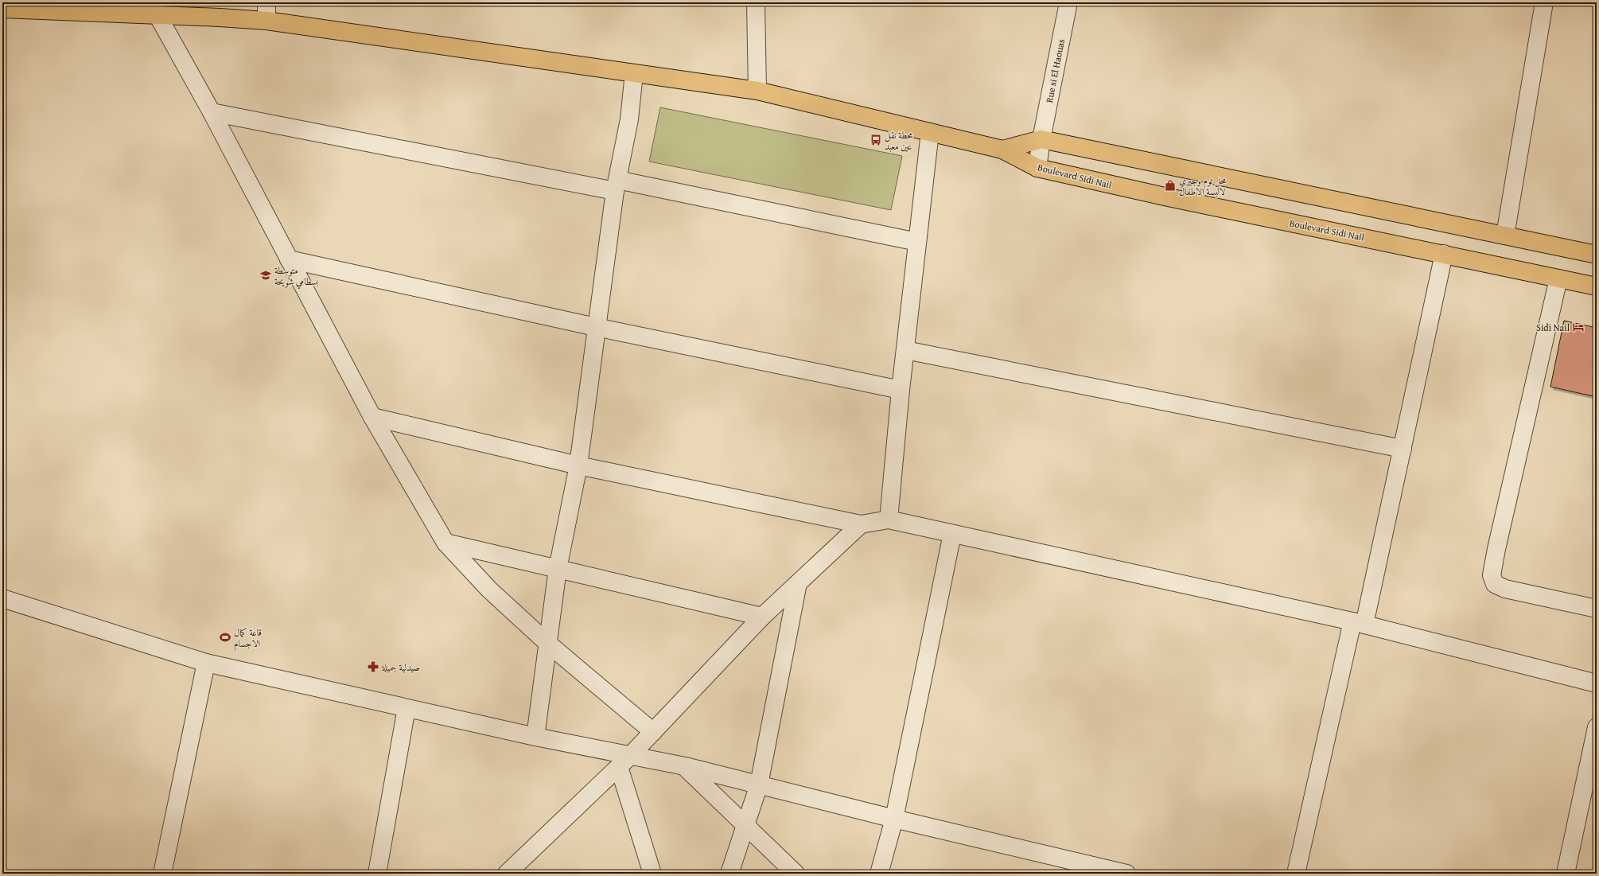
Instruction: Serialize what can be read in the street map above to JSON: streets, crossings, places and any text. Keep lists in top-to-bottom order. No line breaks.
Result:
{"streets":{"main road":["Boulevard Sidi Nail"],"street":["Rue si El Haouas"]},"crossings":[["Rue si El Haouas","Boulevard Sidi Nail"]],"places":{"bus stop":["محطة نقل عين معبد"],"shop":["محل توم وجيري لالبسة الاطفال"],"school or university":["متوسطة بسطامي شويحة"],"hotel":["Sidi Nail"],"sports":["قاعة كمال الاجسام"],"pharmacy":["صيدلية جميلة"]}}
